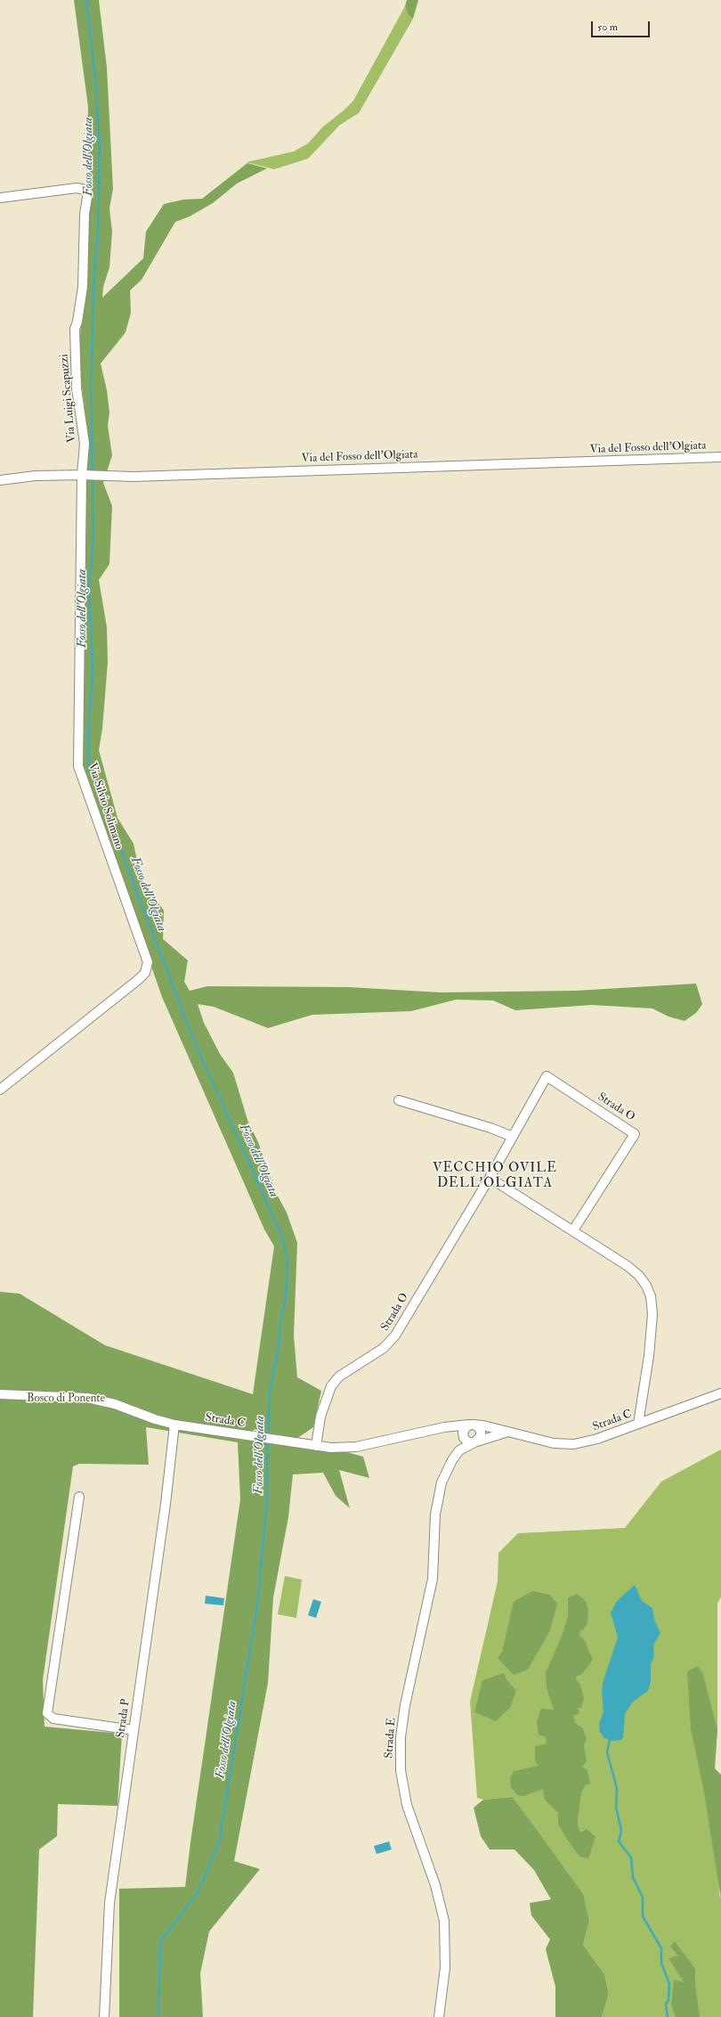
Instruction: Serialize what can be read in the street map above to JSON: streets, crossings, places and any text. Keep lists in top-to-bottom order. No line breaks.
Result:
{"streets":{"street":["Via Luigi Scapuzzi","Via del Fosso dell'Olgiata","Via Silvio Solimano","Strada O","Strada C","Strada P","Strada E"]},"crossings":[["Via Luigi Scapuzzi","Via del Fosso dell'Olgiata"],["Via Luigi Scapuzzi","Via Silvio Solimano"],["Via del Fosso dell'Olgiata","Via Silvio Solimano"],["Strada O","Strada C"],["Strada C","Strada P"],["Strada C","Strada E"]],"districts":["VECCHIO OVILE DELL'OLGIATA"],"water":["Fosso dell'Olgiata","Fosso dell’Olgiata"],"parks":["Bosco di Ponente"],"scale_bar":"50 m"}
